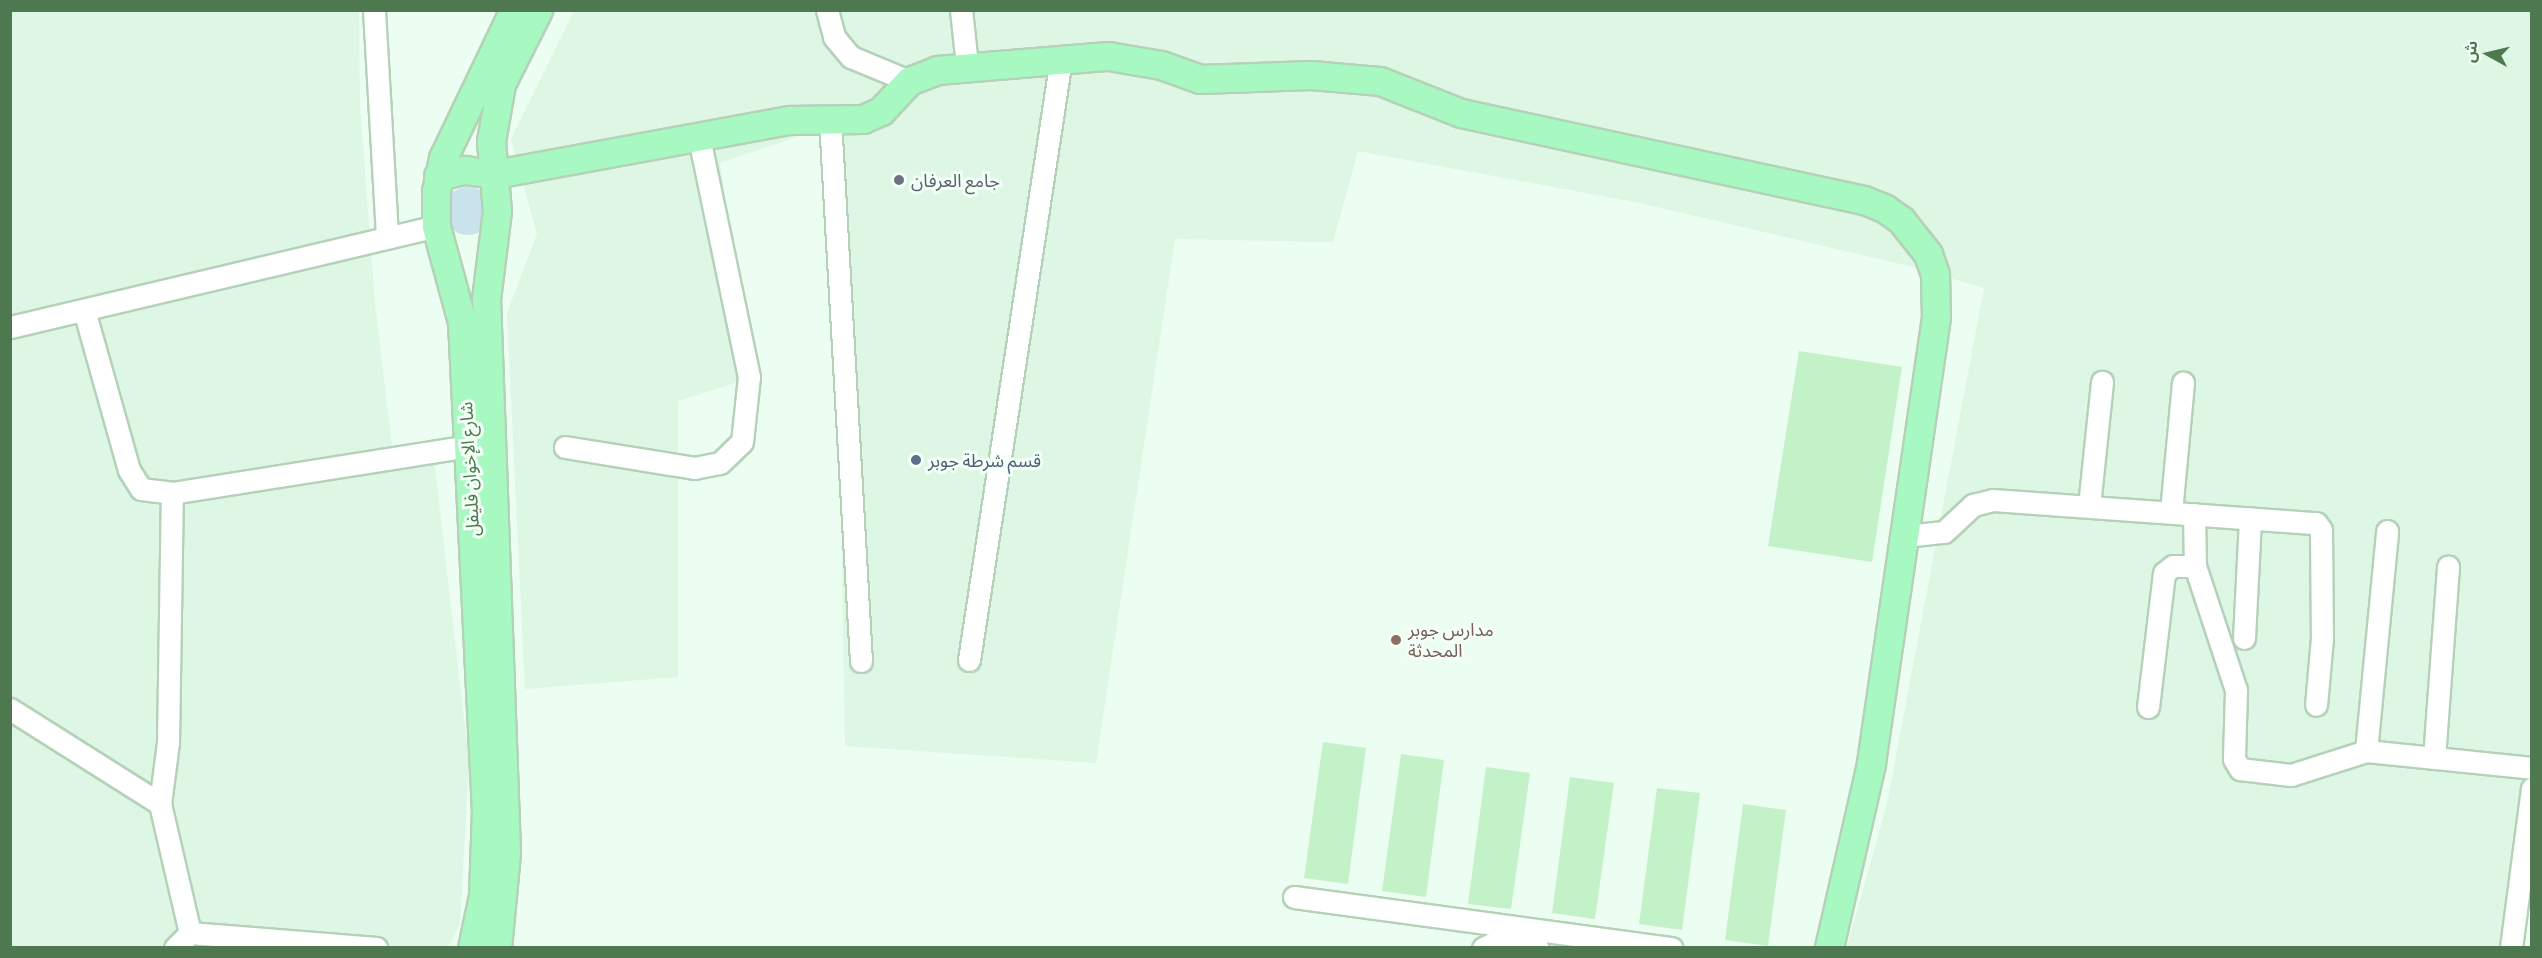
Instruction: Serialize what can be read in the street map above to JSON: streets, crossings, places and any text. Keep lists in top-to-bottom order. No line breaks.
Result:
{"streets":{"main road":["شارع الإخوان فليفل"]},"places":["جامع العرفان","قسم شرطة جوبر","مدارس جوبر المحدثة"],"north":"left"}
